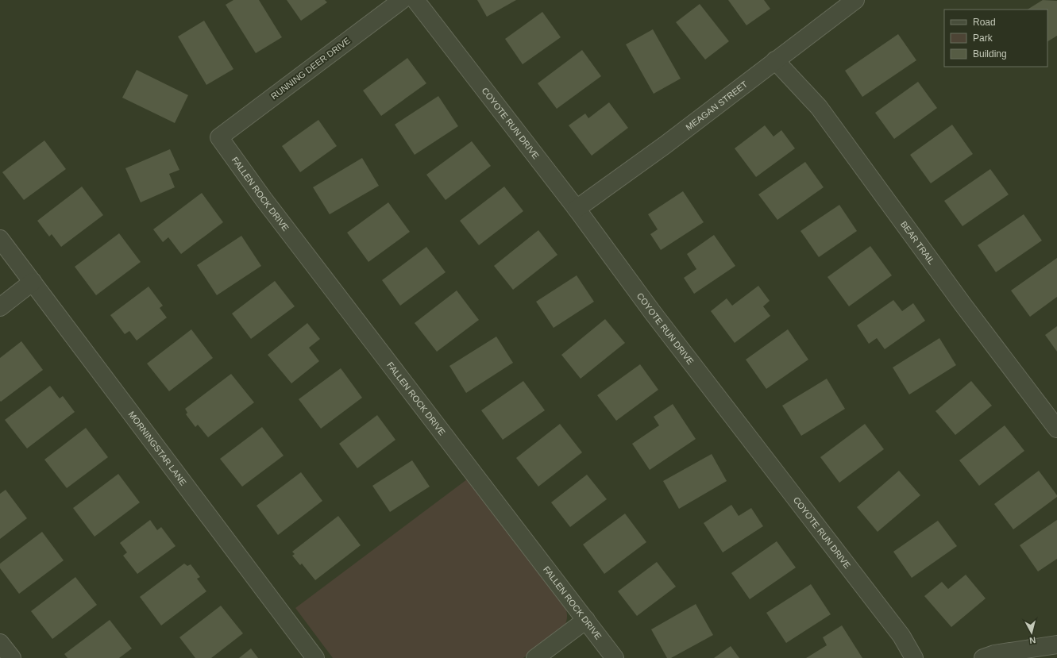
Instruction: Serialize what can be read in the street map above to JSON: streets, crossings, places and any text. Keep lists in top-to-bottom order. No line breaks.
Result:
{"streets":{"street":["RUNNING DEER DRIVE","MEAGAN STREET","COYOTE RUN DRIVE","FALLEN ROCK DRIVE","BEAR TRAIL","MORNINGSTAR LANE"]},"crossings":[["RUNNING DEER DRIVE","FALLEN ROCK DRIVE"],["MEAGAN STREET","COYOTE RUN DRIVE"],["MEAGAN STREET","BEAR TRAIL"]],"legend":["Road","Park","Building"],"north":"bottom"}
